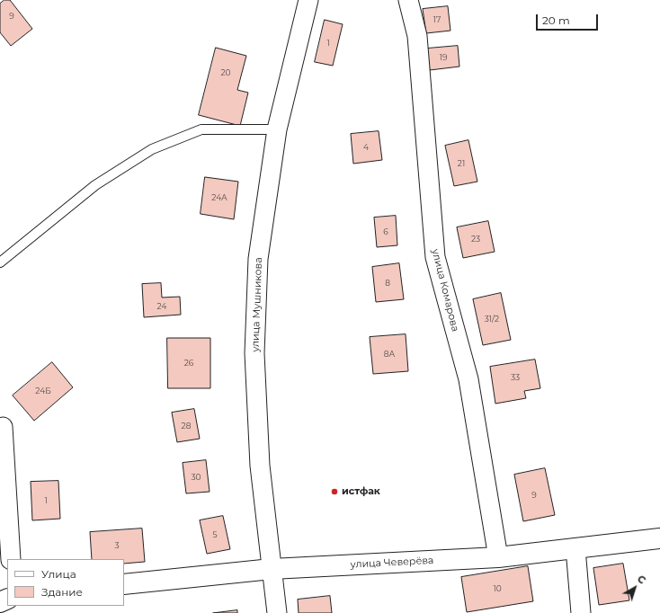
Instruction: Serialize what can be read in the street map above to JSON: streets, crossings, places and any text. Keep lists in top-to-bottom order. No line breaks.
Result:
{"streets":{"street":["улица Комарова","улица Мушникова","улица Чеверёва"]},"crossings":[["улица Комарова","улица Чеверёва"],["улица Мушникова","улица Чеверёва"]],"places":["истфак"],"house_numbers":["9","17","1","19","20","4","21","24А","6","23","8","24","31/2","8А","26","33","24Б","28","30","9","1","5","3","10"],"legend":["Улица","Здание"],"scale_bar":"20 m","north":"top right"}
